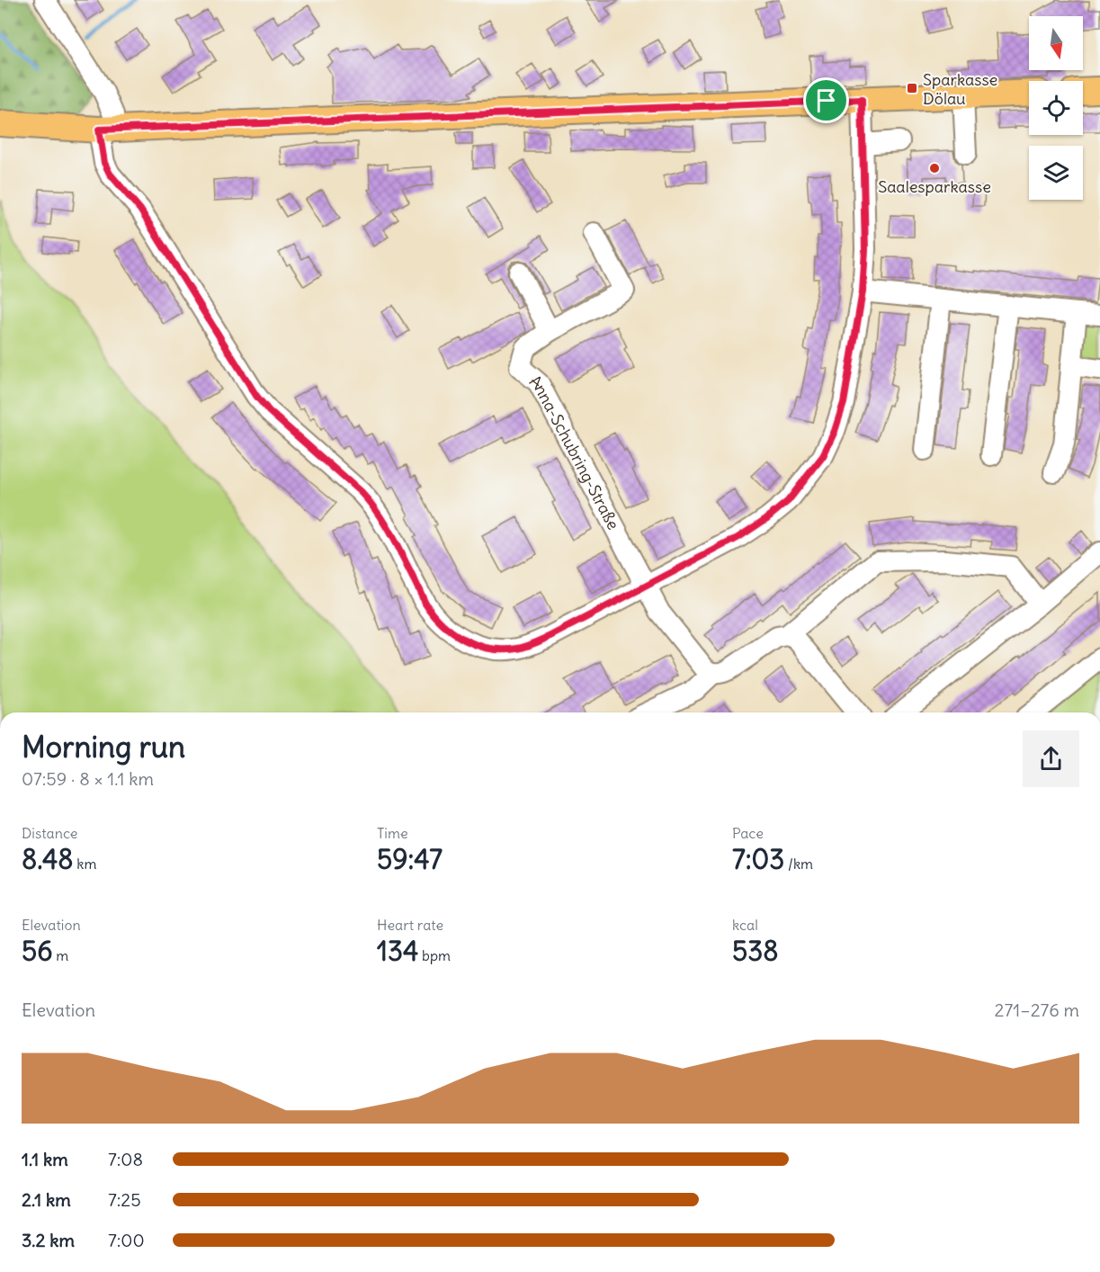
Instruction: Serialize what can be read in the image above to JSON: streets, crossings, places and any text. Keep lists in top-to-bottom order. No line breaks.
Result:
{"streets":{"street":["Anna-Schubring-Straße"]},"places":{"transit":["Sparkasse Dölau"],"other":["Saalesparkasse"]},"north":"bottom","page":{"heading":["Morning run","07:59 · 8 × 1.1 km"],"stats":[["Distance","8.48 km"],["Time","59:47"],["Pace","7:03 /km"],["Elevation","56 m"],["Heart rate","134 bpm"],["kcal","538"]],"chart":["Elevation","271–276 m"],"list":[{"name":"1.1 km","note":"7:08"},{"name":"2.1 km","note":"7:25"},{"name":"3.2 km","note":"7:00"}]}}
